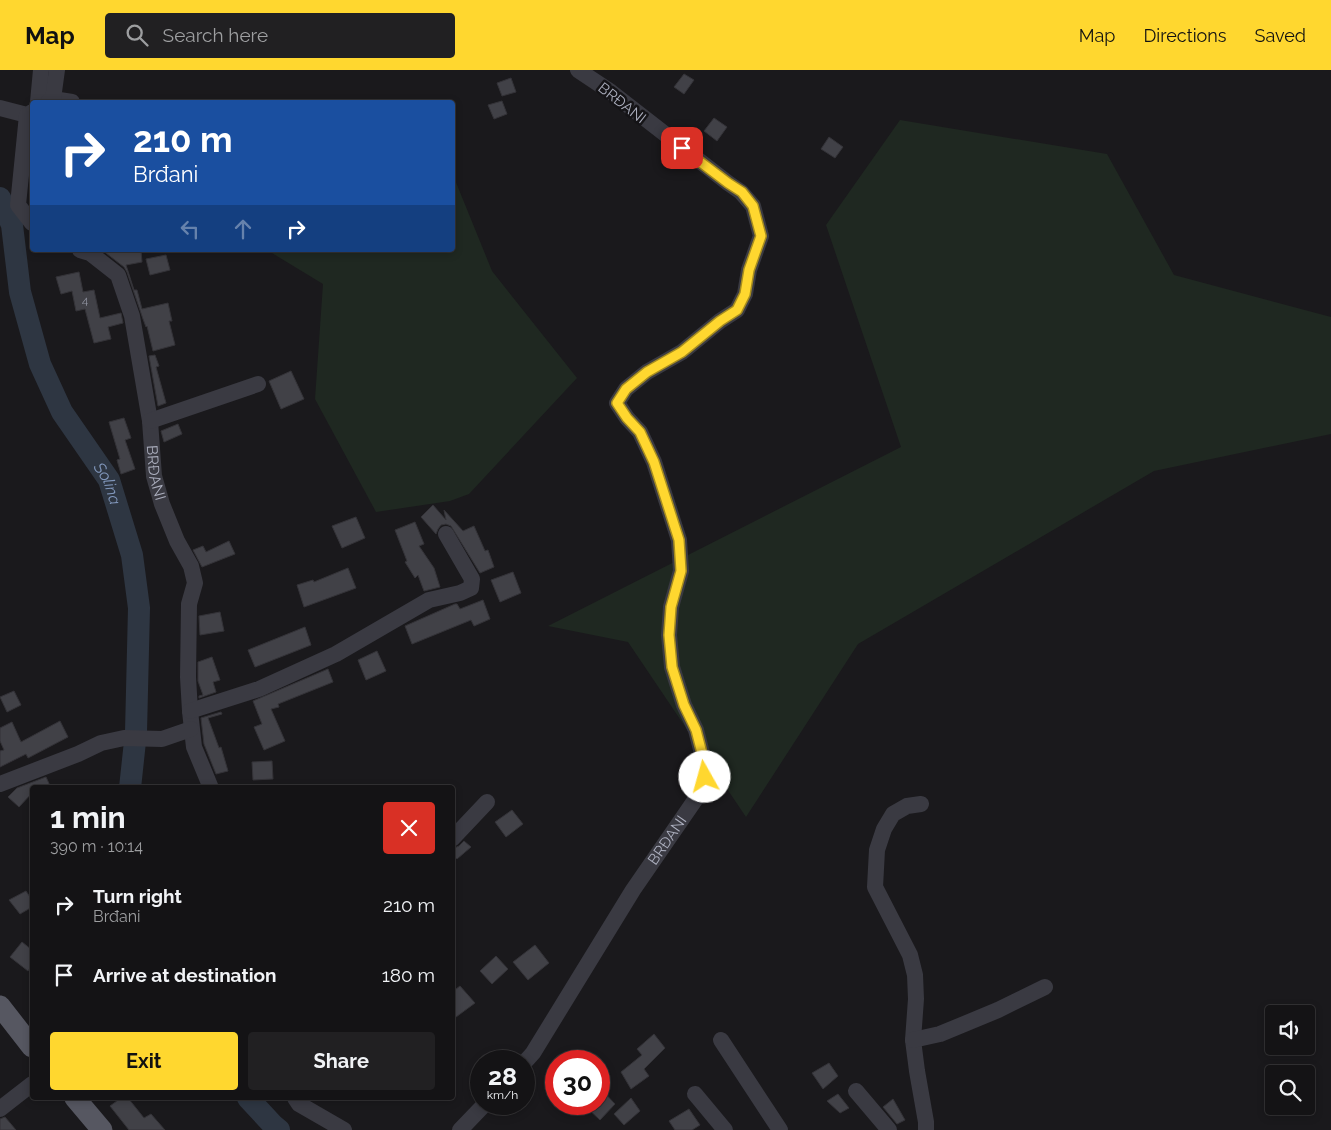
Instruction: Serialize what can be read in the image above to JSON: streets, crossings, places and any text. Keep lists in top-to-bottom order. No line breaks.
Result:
{"streets":{"street":["BRĐANI"]},"water":["Solina"],"house_numbers":["4"],"page":{"header":"Map","search":"Search here","nav":["Map","Directions","Saved"],"turn":["210 m","Brđani"],"heading":["1 min","390 m · 10:14"],"list":[{"name":"Turn right","note":"Brđani","value":"210 m"},{"name":"Arrive at destination","value":"180 m"}],"buttons":["Exit","Share"],"speed":"28 km/h","limit":"30"}}
